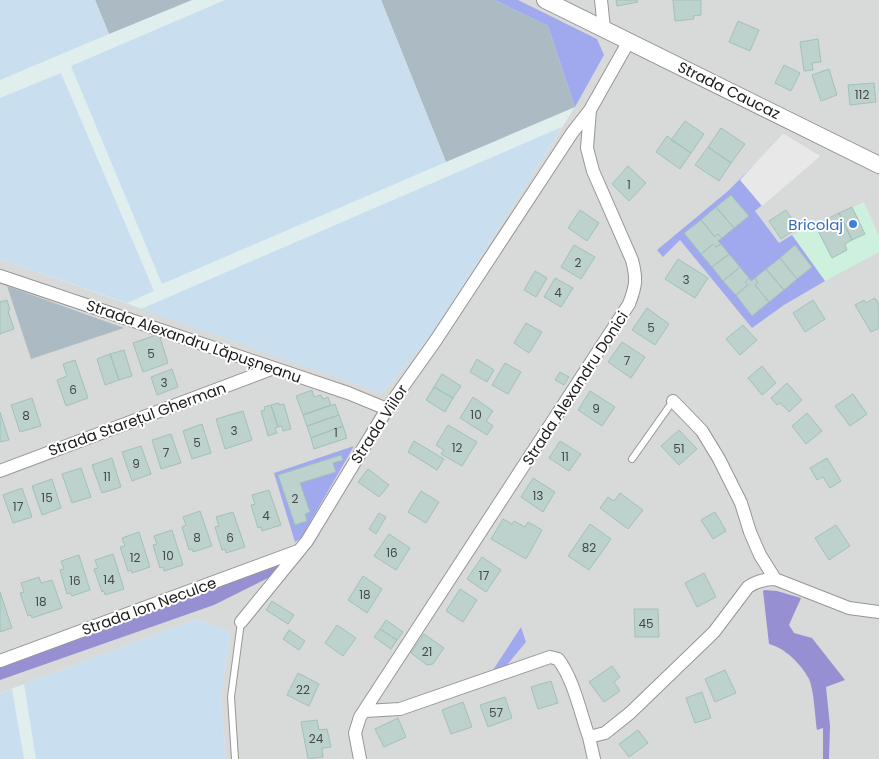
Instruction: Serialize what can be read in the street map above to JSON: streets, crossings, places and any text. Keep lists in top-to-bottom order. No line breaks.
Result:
{"streets":{"street":["Strada Caucaz","Strada Alexandru Lăpușneanu","Strada Alexandru Donici","Strada Starețul Gherman","Strada Viilor","Strada Ion Neculce"]},"crossings":[["Strada Caucaz","Strada Alexandru Donici"],["Strada Alexandru Lăpușneanu","Strada Starețul Gherman"],["Strada Alexandru Lăpușneanu","Strada Viilor"],["Strada Alexandru Donici","Strada Viilor"],["Strada Viilor","Strada Ion Neculce"]],"places":["Bricolaj"],"house_numbers":["112","1","2","3","4","5","5","7","3","6","9","10","8","3","1","5","12","51","7","11","9","11","13","15","2","17","4","8","6","82","16","10","12","17","14","16","18","18","45","21","22","57","24"]}
